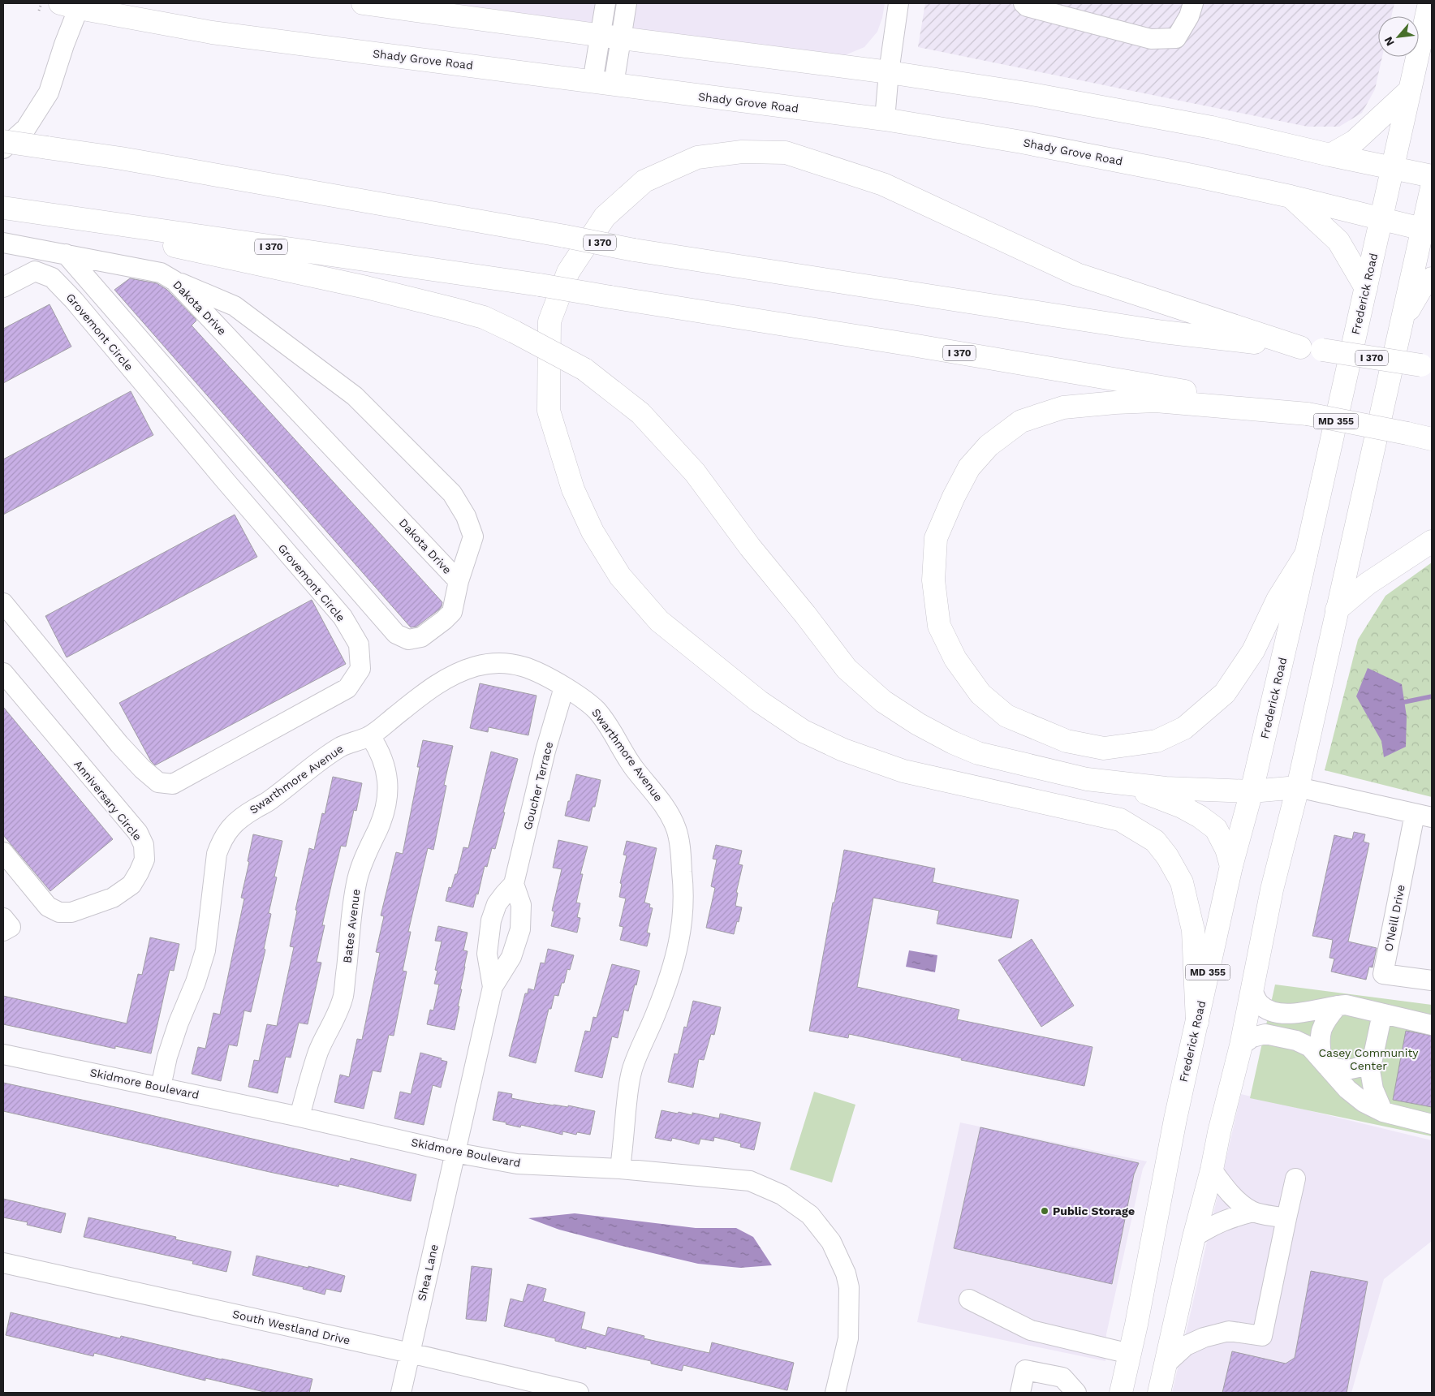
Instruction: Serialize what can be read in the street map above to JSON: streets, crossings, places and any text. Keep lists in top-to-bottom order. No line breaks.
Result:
{"streets":{"main road":["Shady Grove Road","I 370","Frederick Road","MD 355","O'Neill Drive"],"street":["Dakota Drive","Grovemont Circle","Swarthmore Avenue","Goucher Terrace","Anniversary Circle","Bates Avenue","Skidmore Boulevard","Shea Lane","South Westland Drive"]},"crossings":[["Shady Grove Road","Frederick Road"],["I 370","O'Neill Drive"],["Frederick Road","O'Neill Drive"],["Swarthmore Avenue","Goucher Terrace"],["Swarthmore Avenue","Bates Avenue"],["Swarthmore Avenue","Skidmore Boulevard"],["Goucher Terrace","Skidmore Boulevard"],["Goucher Terrace","Shea Lane"],["Bates Avenue","Skidmore Boulevard"],["Skidmore Boulevard","Shea Lane"],["Shea Lane","South Westland Drive"]],"parks":["Casey Community Center"],"places":["Public Storage"],"north":"bottom left"}
